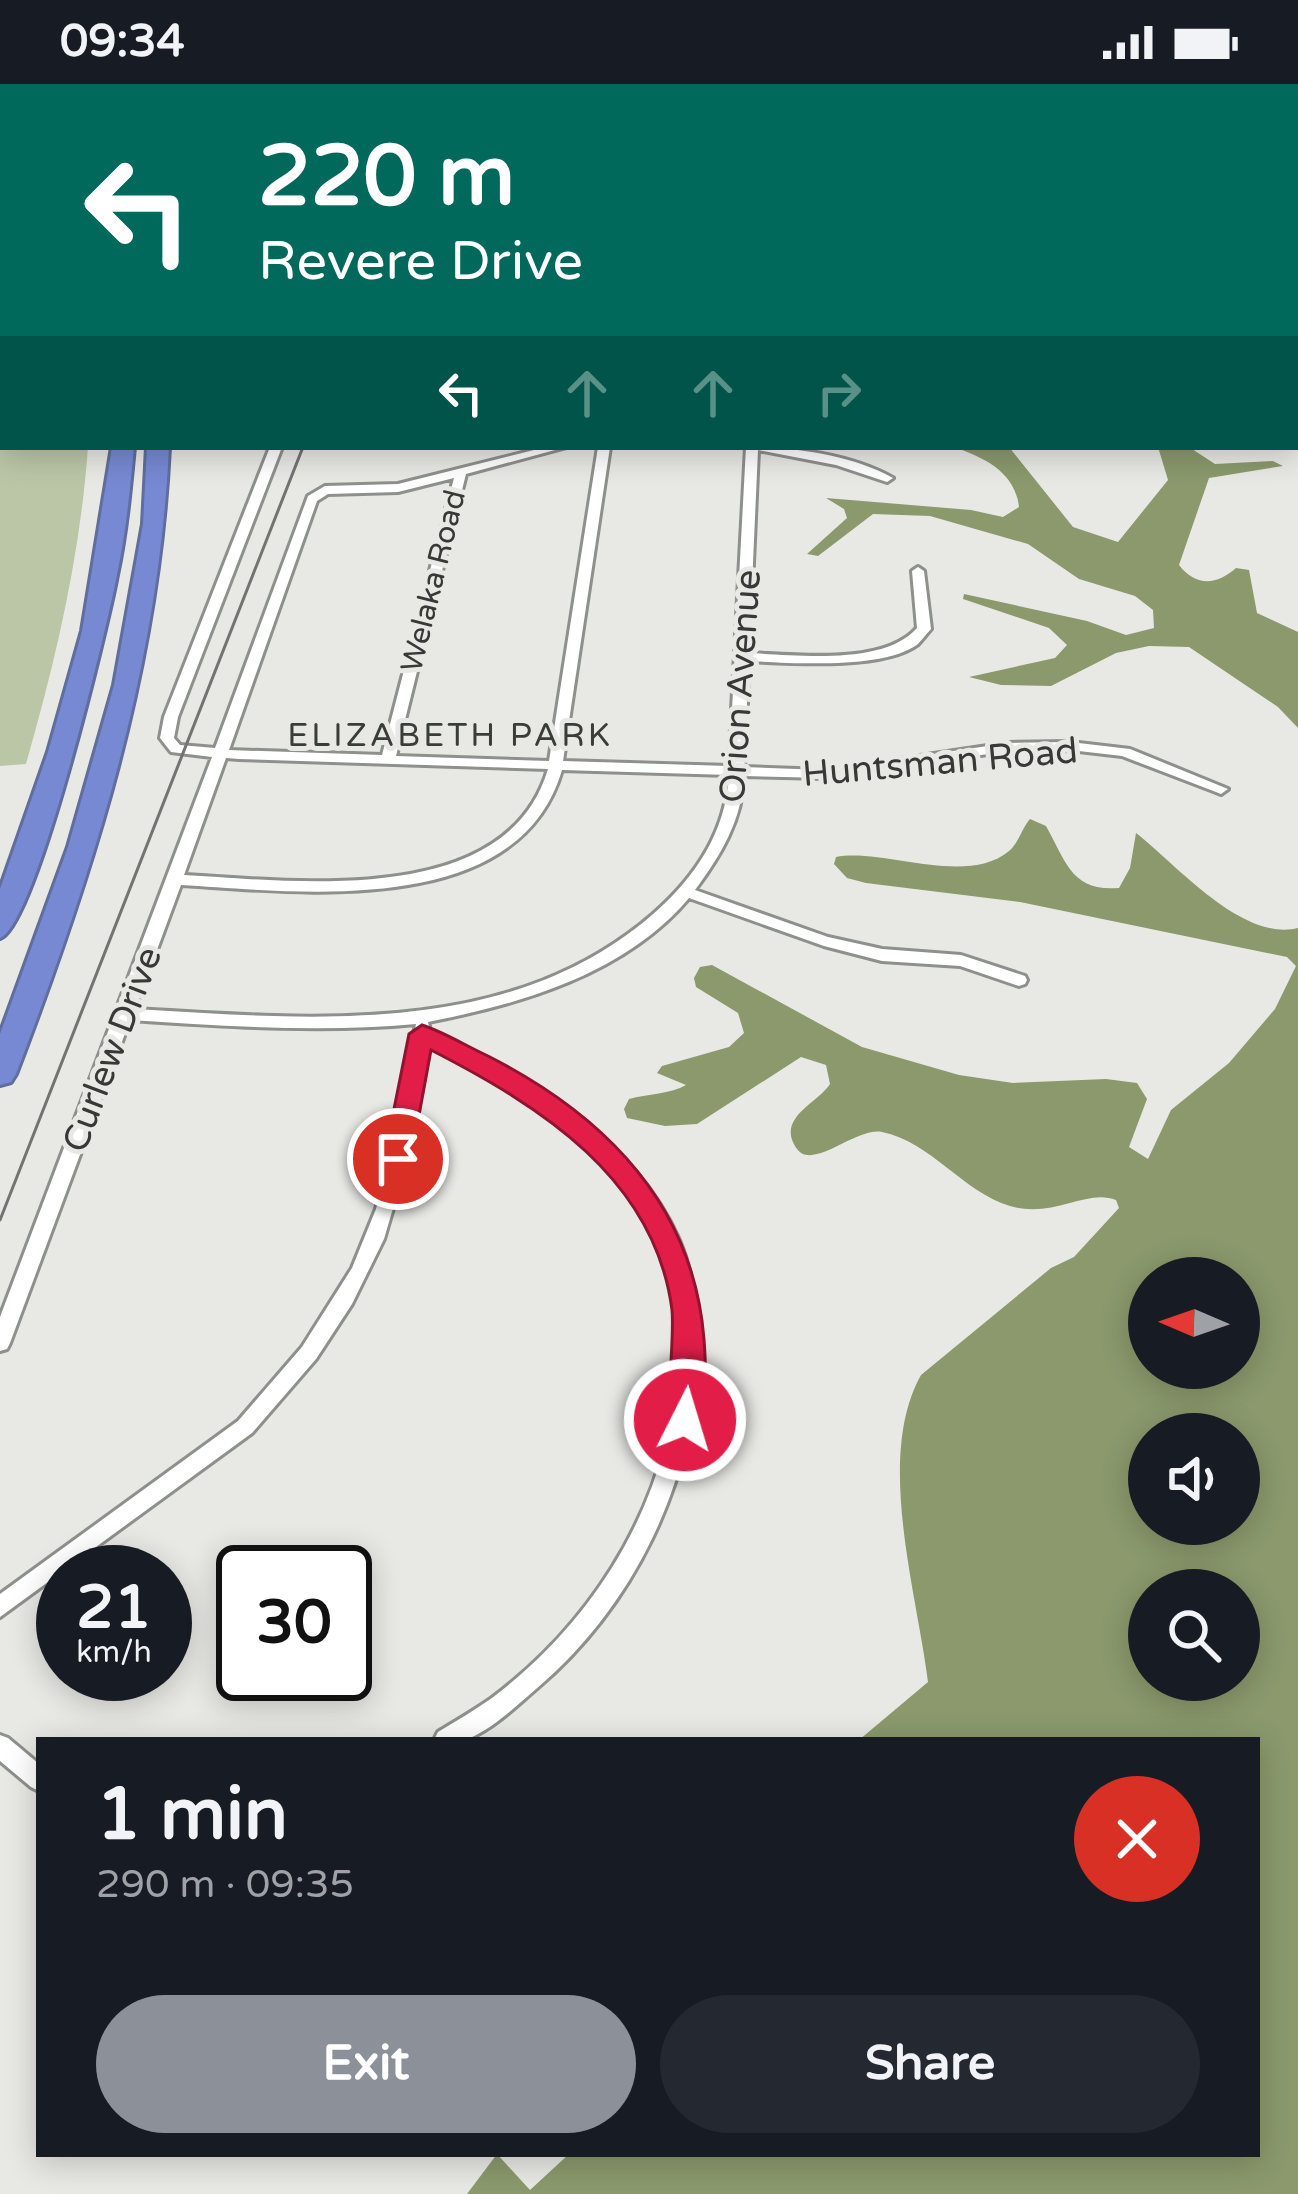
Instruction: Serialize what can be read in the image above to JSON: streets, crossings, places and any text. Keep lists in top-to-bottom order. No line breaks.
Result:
{"streets":{"street":["Welaka Road","Orion Avenue","Huntsman Road","Curlew Drive"]},"crossings":[["Welaka Road","Huntsman Road"],["Welaka Road","Curlew Drive"],["Orion Avenue","Huntsman Road"],["Orion Avenue","Curlew Drive"],["Huntsman Road","Curlew Drive"]],"districts":["ELIZABETH PARK"],"north":"left","page":{"status":"09:34","turn":["220 m","Revere Drive"],"speed":"21 km/h","limit":"30","heading":["1 min","290 m · 09:35"],"buttons":["Exit","Share"]}}
